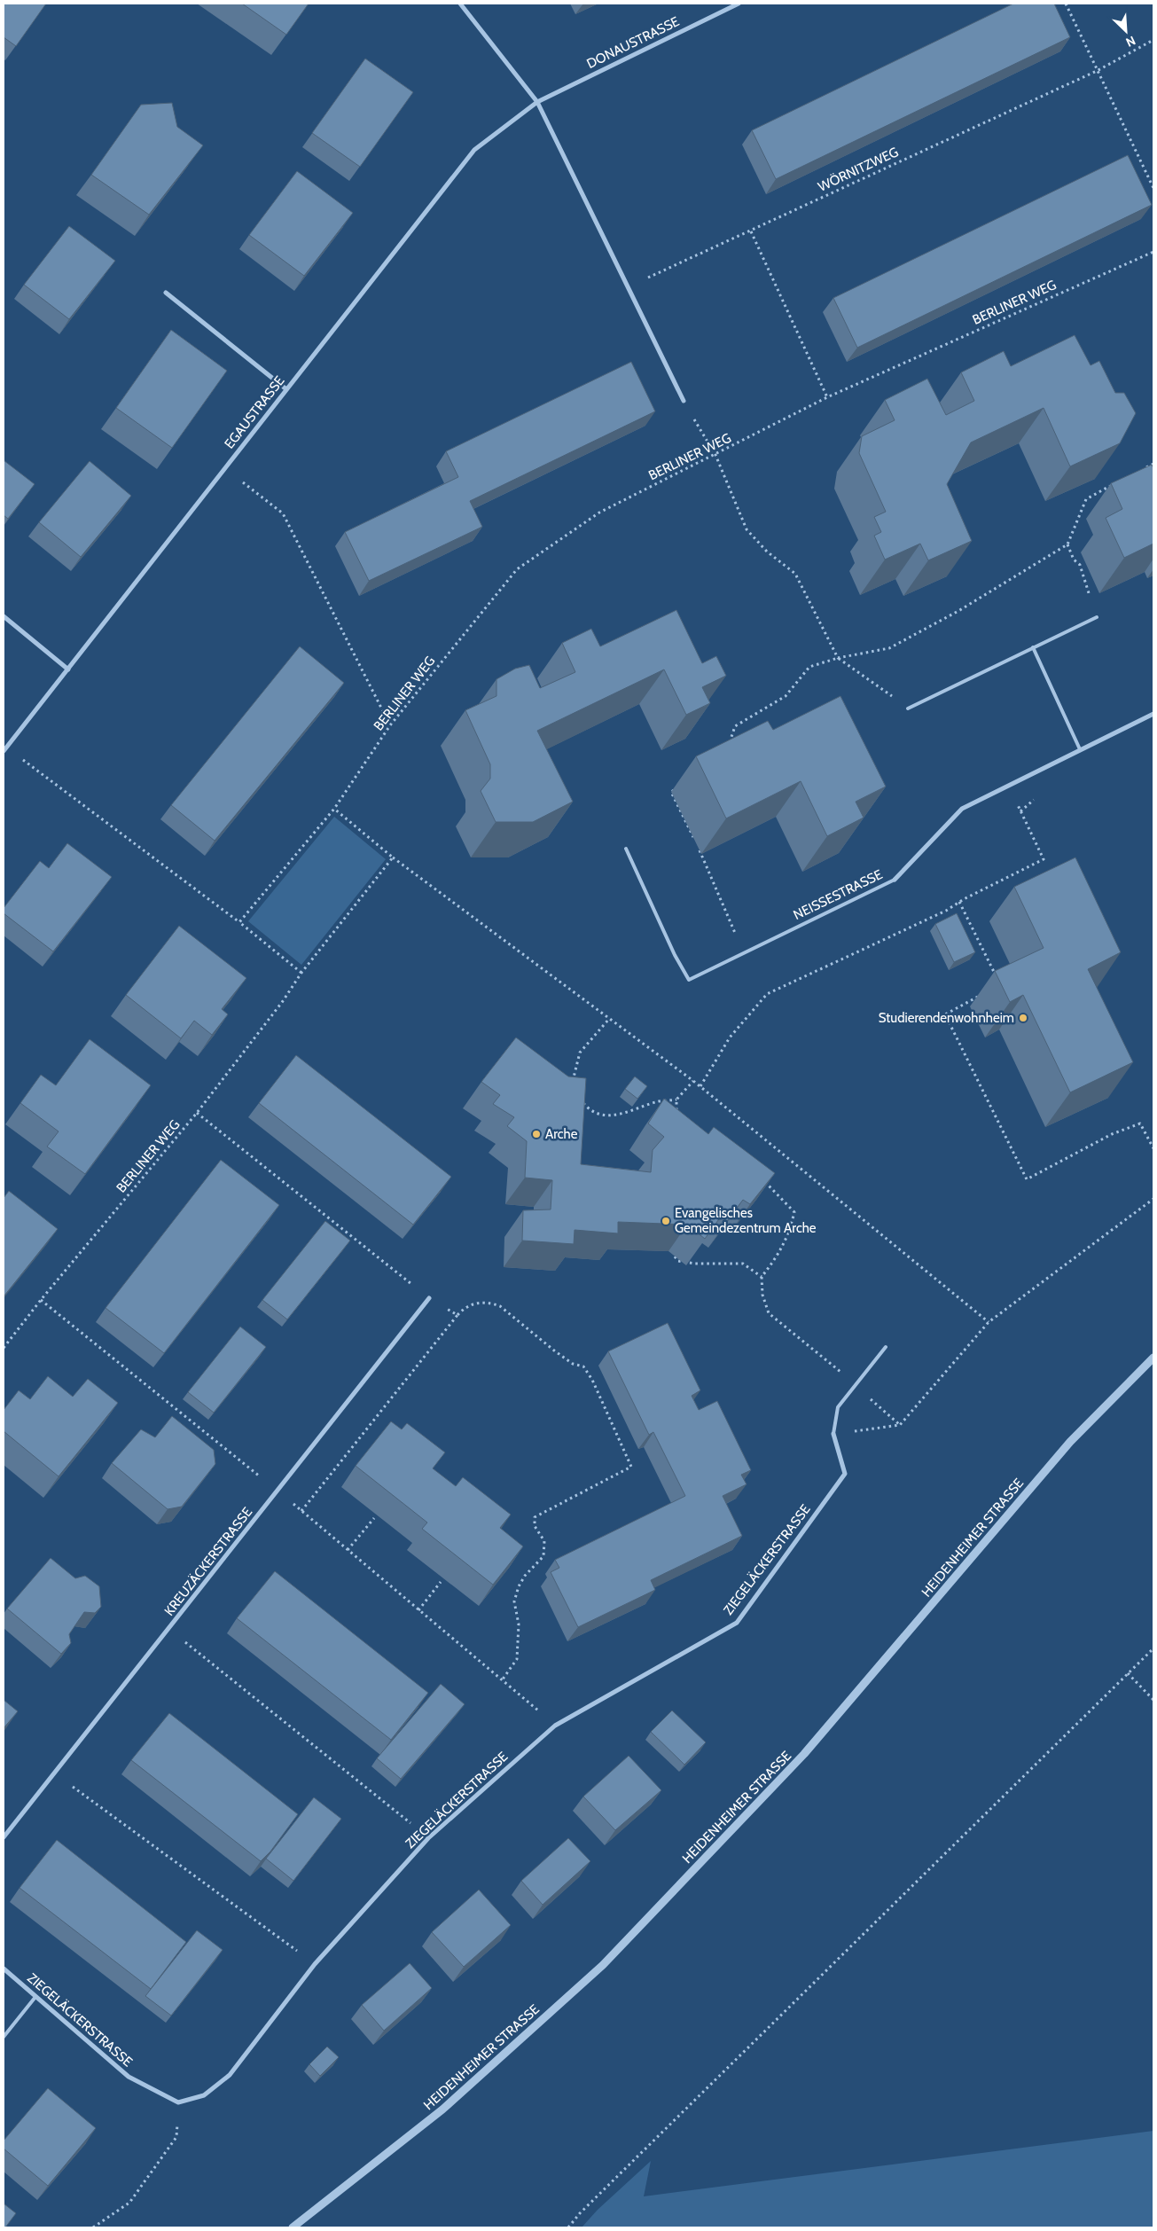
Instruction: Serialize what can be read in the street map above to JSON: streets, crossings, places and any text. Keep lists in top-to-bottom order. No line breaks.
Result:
{"streets":{"street":["DONAUSTRASSE","EGAUSTRASSE","NEISSESTRASSE","HEIDENHEIMER STRASSE","ZIEGELÄCKERSTRASSE","KREUZÄCKERSTRASSE"],"path":["WÖRNITZWEG","BERLINER WEG"]},"crossings":[["DONAUSTRASSE","EGAUSTRASSE"]],"places":["Studierendenwohnheim","Arche","Evangelisches Gemeindezentrum Arche"],"north":"bottom right"}
